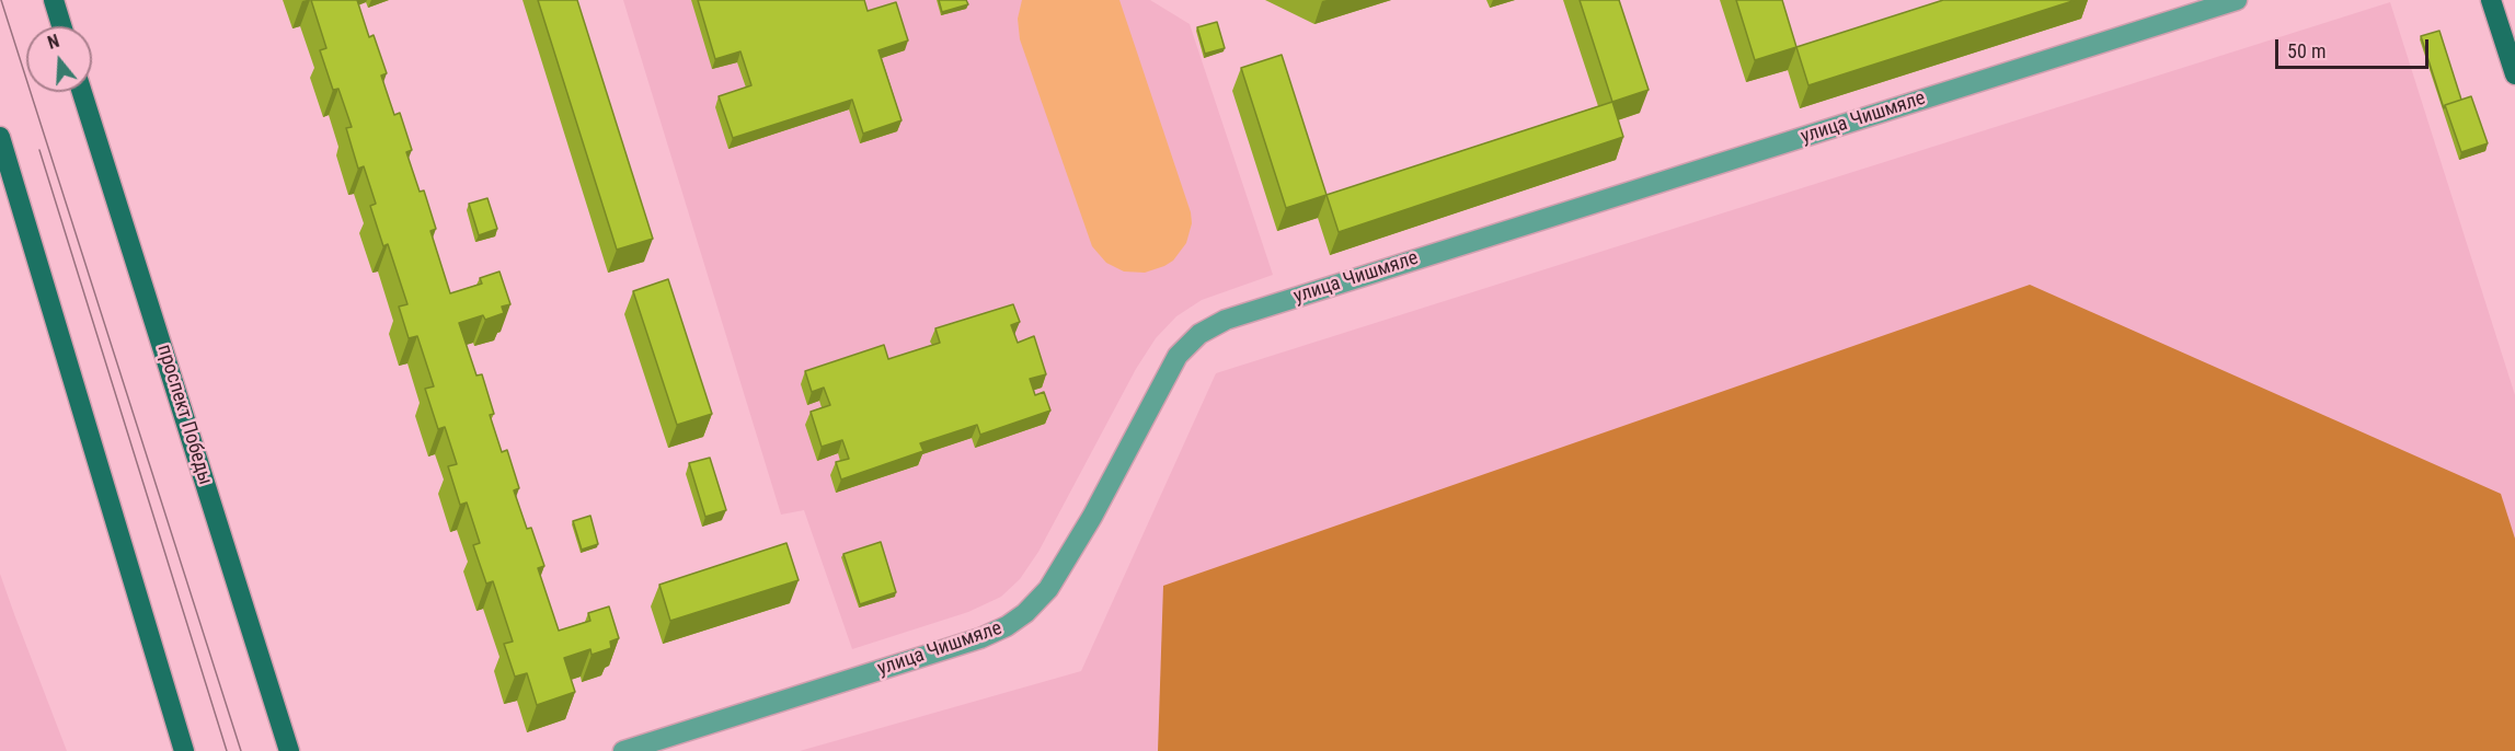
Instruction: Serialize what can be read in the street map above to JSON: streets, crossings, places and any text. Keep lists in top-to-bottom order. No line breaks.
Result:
{"streets":{"main road":["проспект Победы"],"street":["улица Чишмяле"]},"scale_bar":"50 m","north":"top"}
